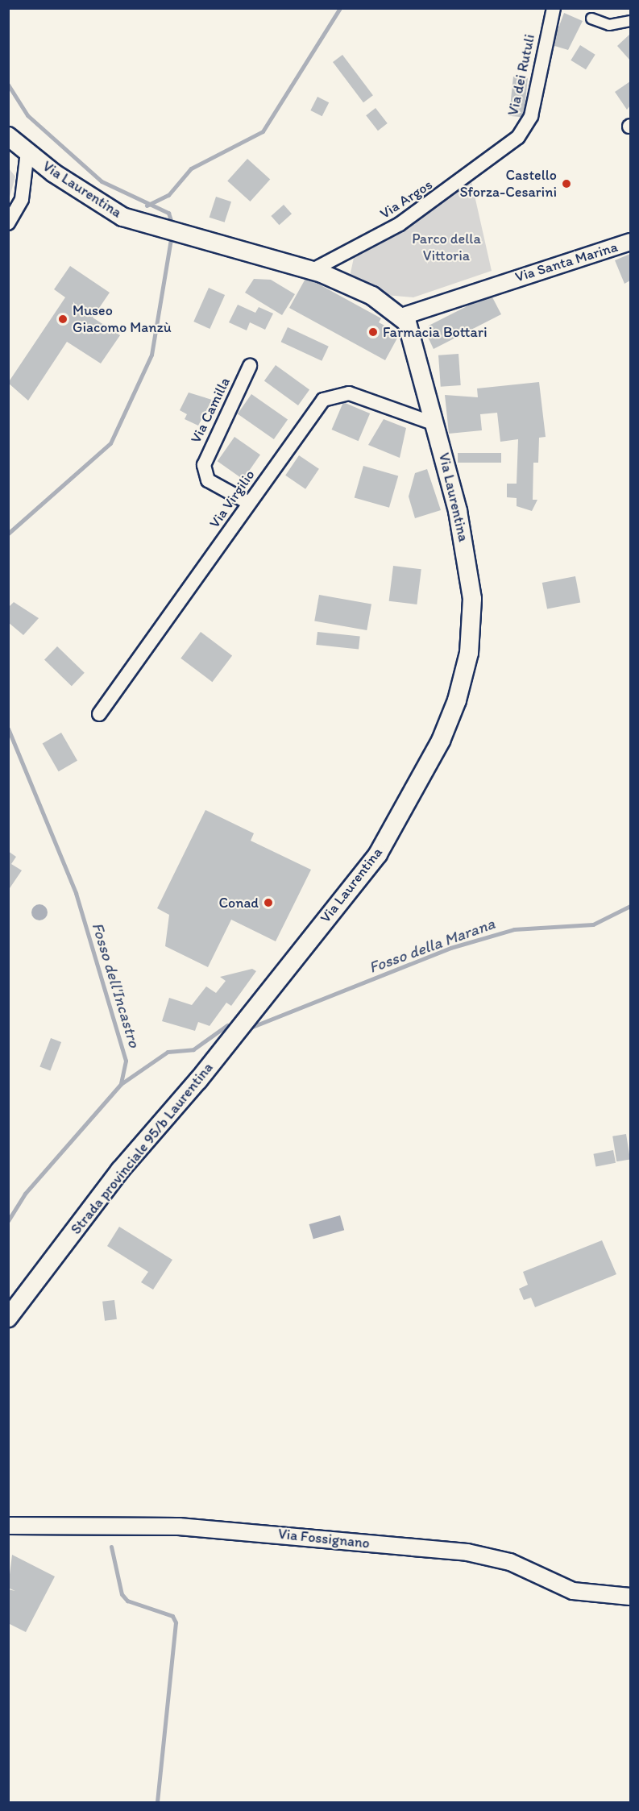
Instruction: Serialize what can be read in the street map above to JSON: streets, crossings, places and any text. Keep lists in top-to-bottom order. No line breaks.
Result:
{"streets":{"main road":["Via Laurentina","Strada provinciale 95/b Laurentina"],"street":["Via dei Rutuli","Via Argos","Via Santa Marina","Via Camilla","Via Virgilio","Via Fossignano"]},"crossings":[["Via dei Rutuli","Via Argos"],["Via Laurentina","Via Argos"],["Via Laurentina","Via Santa Marina"],["Via Laurentina","Via Virgilio"],["Via Laurentina","Strada provinciale 95/b Laurentina"],["Via Camilla","Via Virgilio"]],"water":["Fosso della Marana","Fosso dell'Incastro"],"parks":["Parco della Vittoria"],"places":["Castello Sforza-Cesarini","Museo Giacomo Manzù","Farmacia Bottari","Conad"]}
